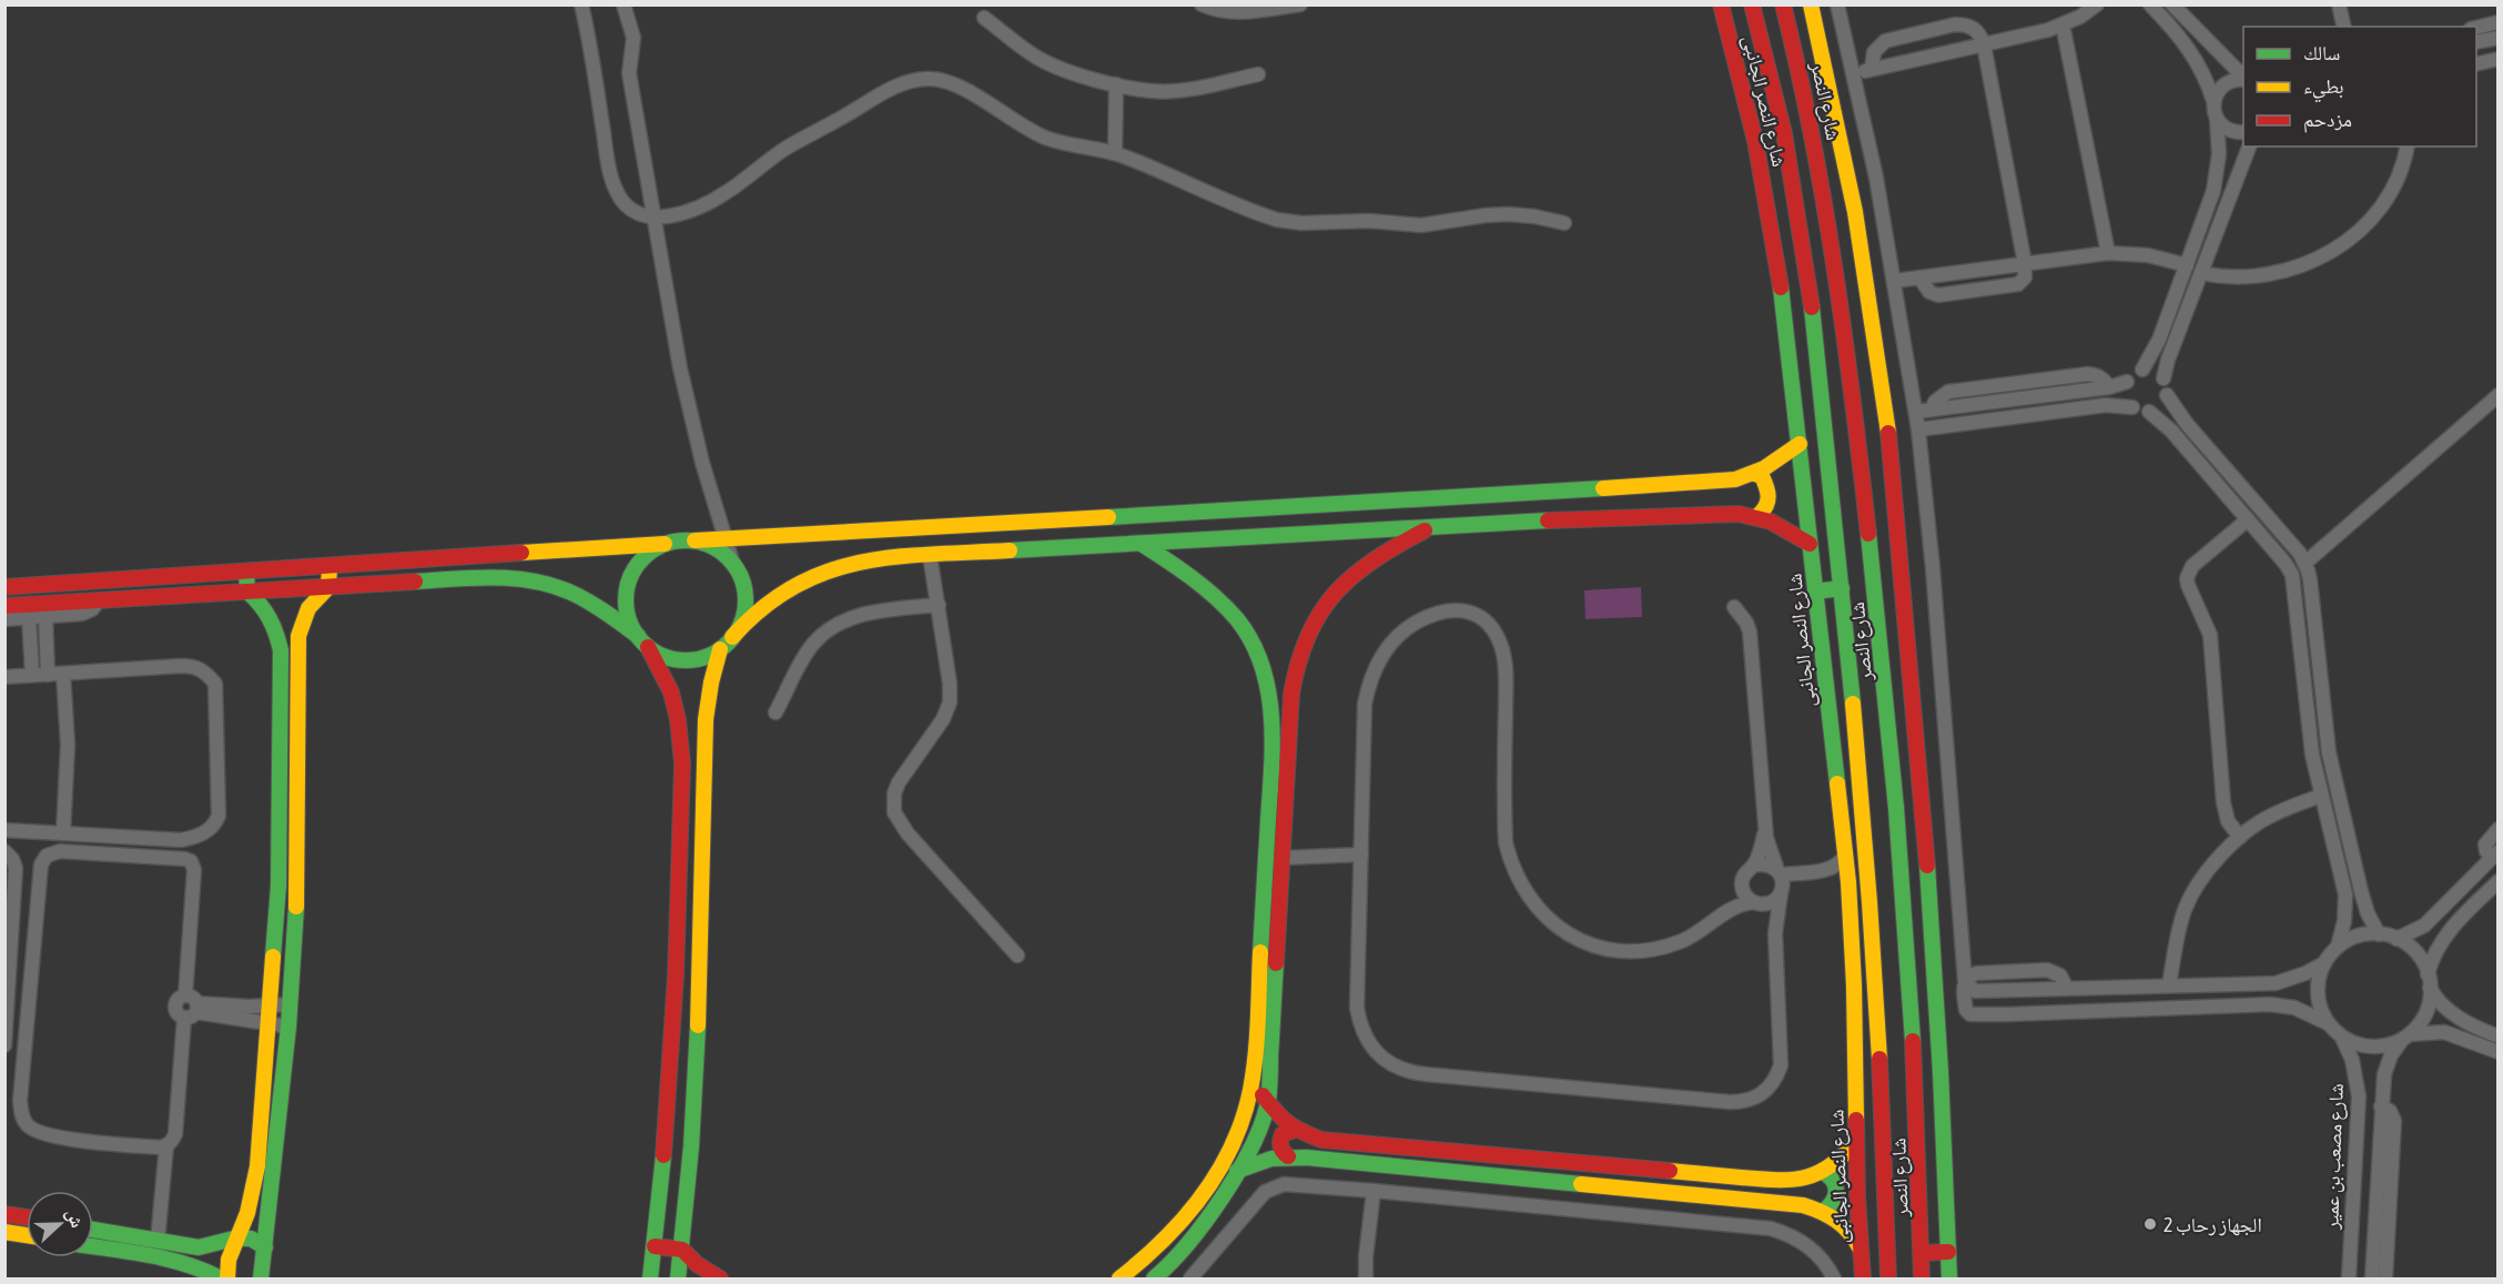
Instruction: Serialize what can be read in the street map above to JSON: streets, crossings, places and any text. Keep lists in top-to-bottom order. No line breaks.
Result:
{"streets":{"street":["شارع النصر الجانبى","شارع النصر","شارع مصعب بن عمير"]},"places":["الجهاز رحاب 2"],"legend":["سالك","بطيء","مزدحم"],"north":"right"}
